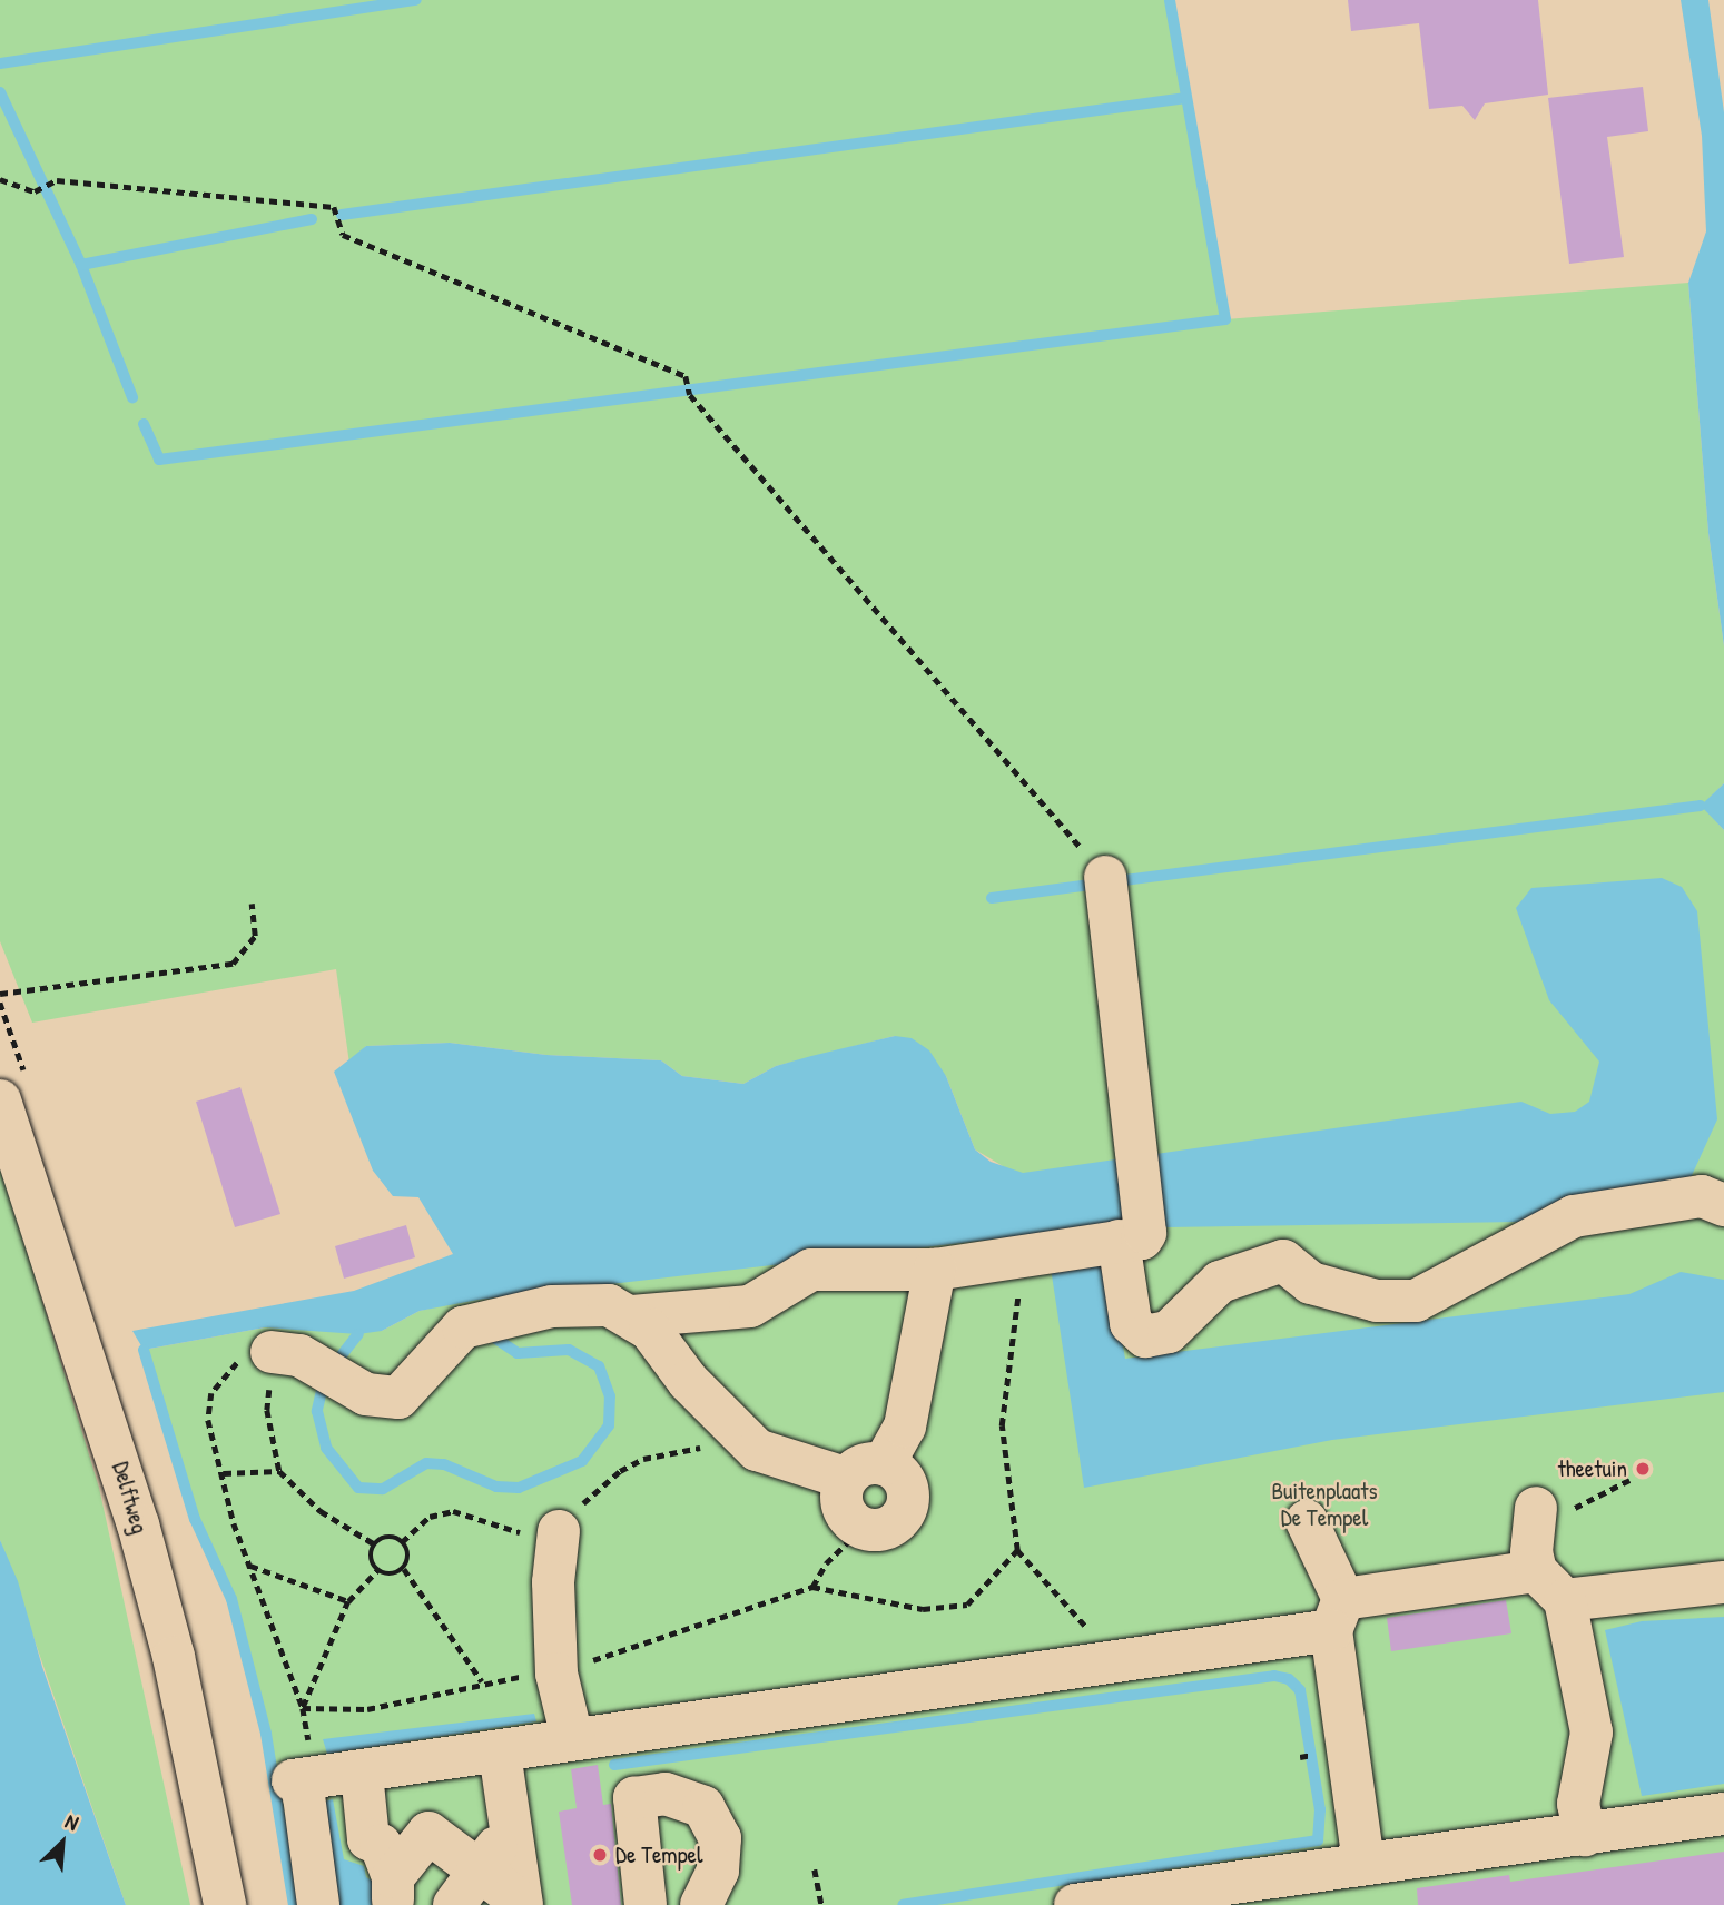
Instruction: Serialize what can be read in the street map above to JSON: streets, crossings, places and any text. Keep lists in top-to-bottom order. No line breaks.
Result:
{"streets":{"street":["Delftweg"]},"parks":["Buitenplaats De Tempel"],"places":["theetuin","De Tempel"],"north":"top right"}
